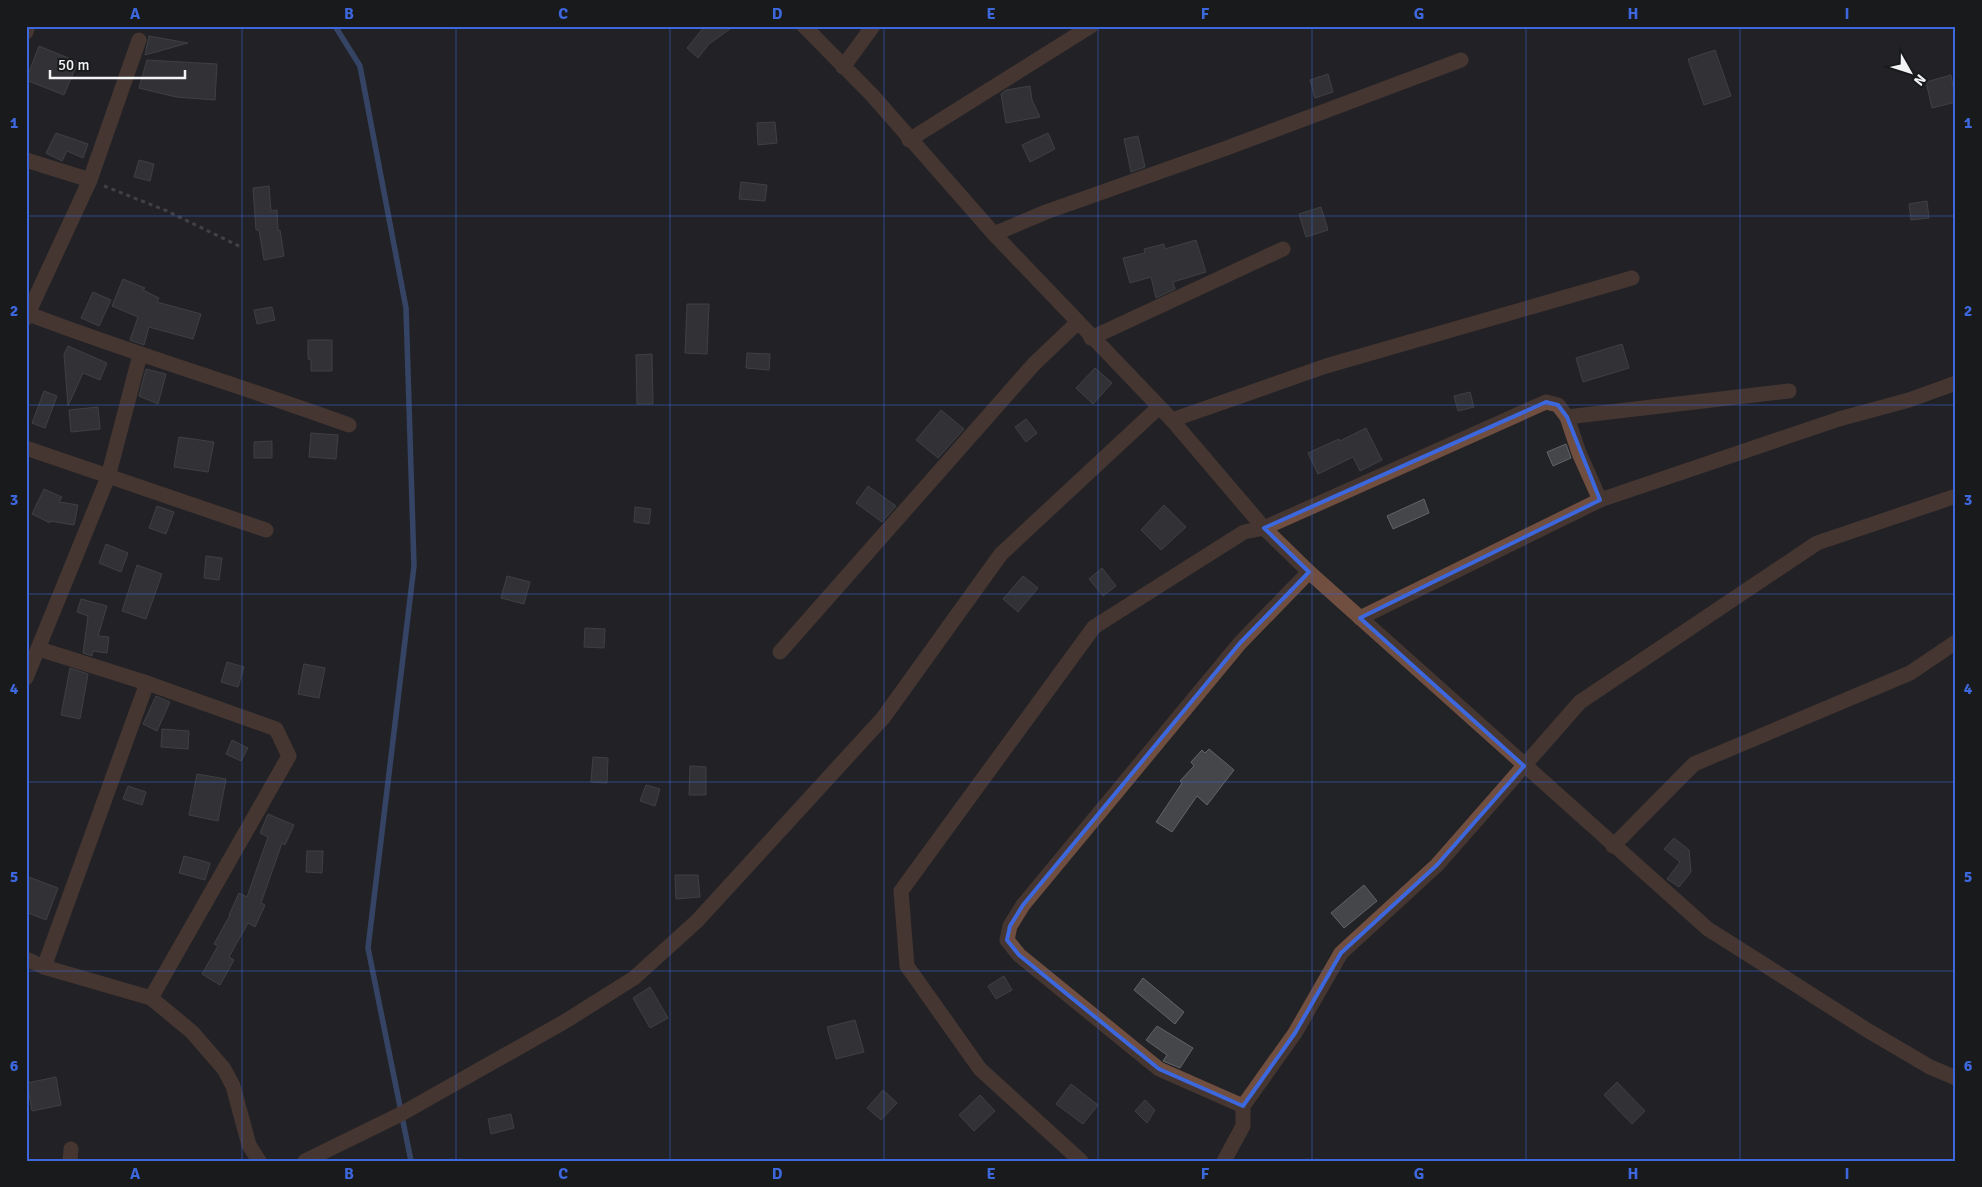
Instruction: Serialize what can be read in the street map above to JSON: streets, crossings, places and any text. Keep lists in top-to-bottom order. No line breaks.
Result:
{"scale_bar":"50 m","north":"bottom right","grid":{"columns":["A","B","C","D","E","F","G","H","I"],"rows":["1","2","3","4","5","6"]}}
